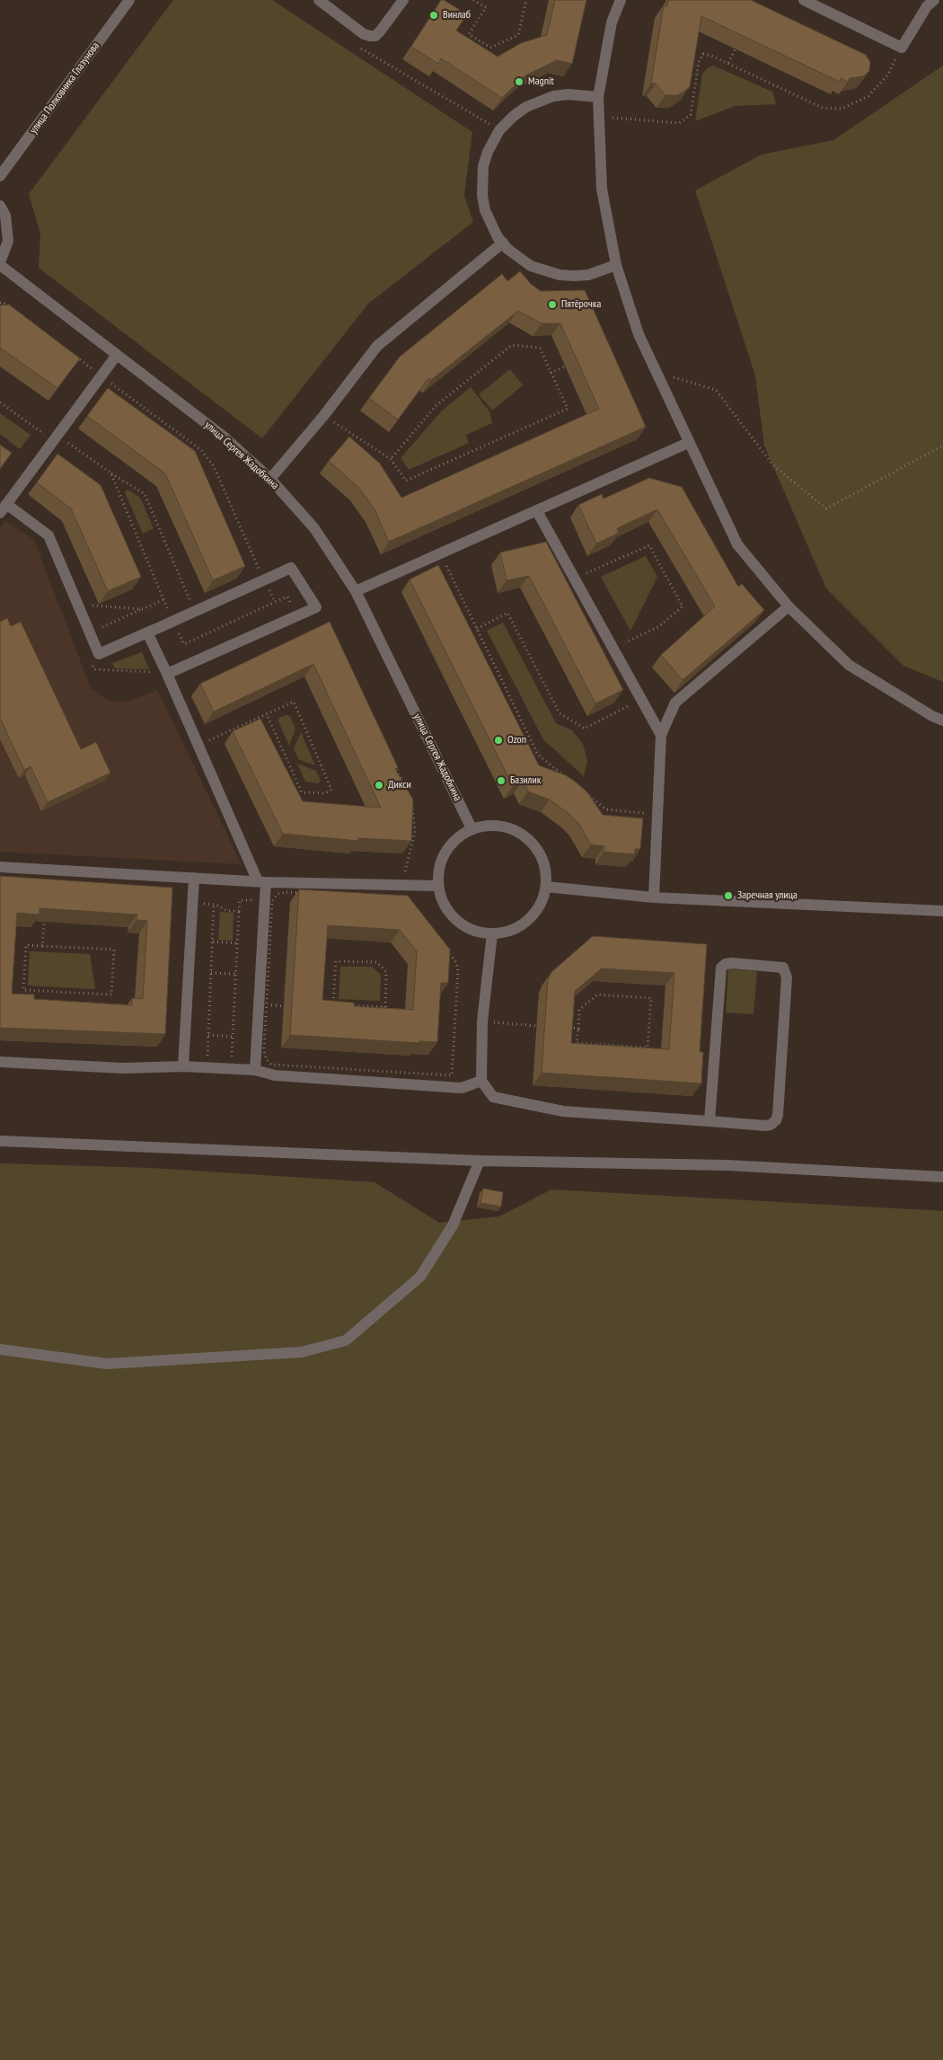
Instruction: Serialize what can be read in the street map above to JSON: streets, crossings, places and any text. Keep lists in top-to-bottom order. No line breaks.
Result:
{"streets":{"street":["улица Полковника Глазунова","улица Сергея Жадобкина"]},"places":["Винлаб","Magnit","Пятёрочка","Ozon","Базилик","Дикси","Заречная улица"]}
